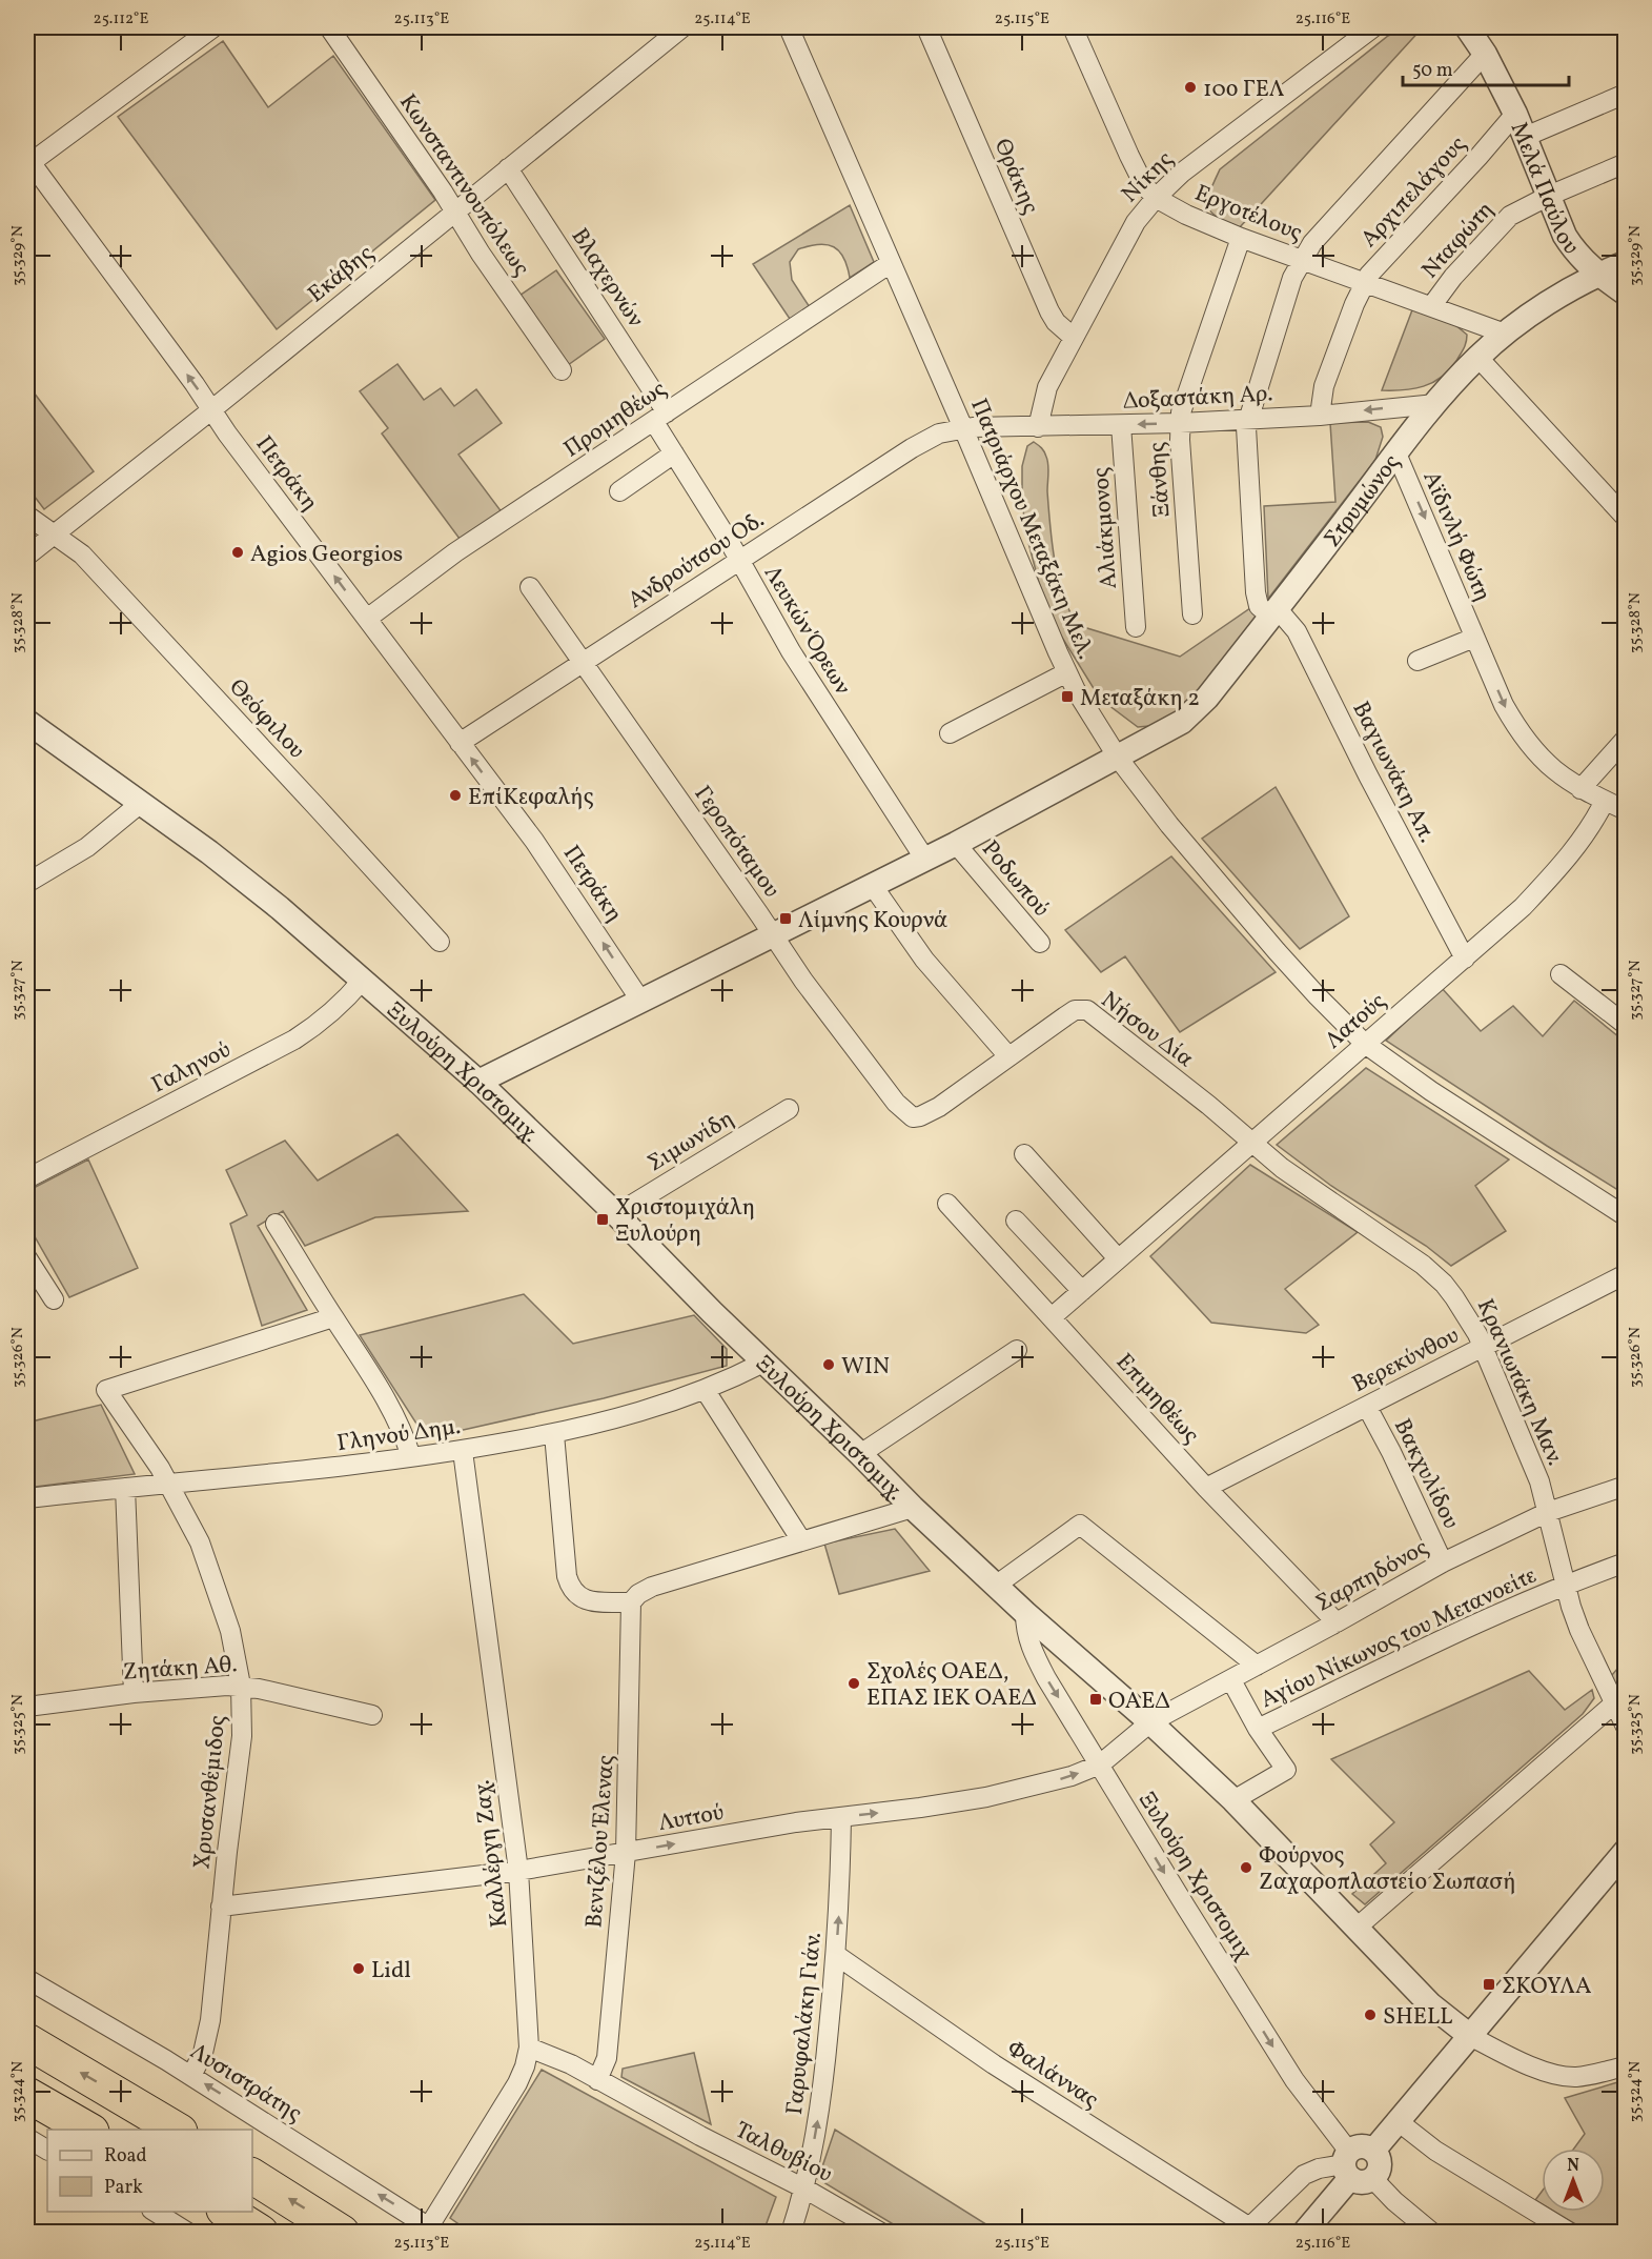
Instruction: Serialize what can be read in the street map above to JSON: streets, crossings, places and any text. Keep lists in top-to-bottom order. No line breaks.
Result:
{"streets":{"street":["Θράκης","Νίκης","Κωνσταντινουπόλεως","Μελά Παύλου","Αρχιπελάγους","Εργοτέλους","Νταφώτη","Εκάβης","Βλαχερνών","Δοξαστάκη Αρ.","Προμηθέως","Πετράκη","Ξάνθης","Στρυμώνος","Πατριάρχου Μεταξάκη Μελ.","Αλιάκμονος","Αϊδινλή Φώτη","Ανδρούτσου Οδ.","Λευκών Όρεων","Θεόφιλου","Βαγιωνάκη Απ.","Γεροπόταμου","Ροδωπού","Λατούς","Νήσου Δία","Γαληνού","Ξυλούρη Χριστομιχ.","Σιμωνίδη","Βερεκύνθου","Κρανιωτάκη Μαν.","Επιμηθέως","Γληνού Δημ.","Βακχυλίδου","Σαρπηδόνος","Αγίου Νίκωνος του Μετανοείτε","Ζητάκη Αθ.","Χρυσανθέμιδος","Λυττού","Βενιζέλου Έλενας","Καλλέργη Ζαχ.","Ξυλούρη Χριστομιχ","Γαρυφαλάκη Γιάν.","Φαλάννας","Λυσιστράτης","Ταλθυβίου"]},"crossings":[["Θράκης","Νίκης"],["Νίκης","Εργοτέλους"],["Νίκης","Δοξαστάκη Αρ."],["Κωνσταντινουπόλεως","Εκάβης"],["Μελά Παύλου","Αρχιπελάγους"],["Μελά Παύλου","Νταφώτη"],["Μελά Παύλου","Στρυμώνος"],["Μελά Παύλου","Βαγιωνάκη Απ."],["Αρχιπελάγους","Εργοτέλους"],["Αρχιπελάγους","Δοξαστάκη Αρ."],["Εργοτέλους","Νταφώτη"],["Εργοτέλους","Ξάνθης"],["Εργοτέλους","Στρυμώνος"],["Εργοτέλους","Βαγιωνάκη Απ."],["Εκάβης","Βλαχερνών"],["Εκάβης","Πετράκη"],["Εκάβης","Θεόφιλου"],["Βλαχερνών","Προμηθέως"],["Βλαχερνών","Λευκών Όρεων"],["Δοξαστάκη Αρ.","Ξάνθης"],["Δοξαστάκη Αρ.","Στρυμώνος"],["Δοξαστάκη Αρ.","Πατριάρχου Μεταξάκη Μελ."],["Δοξαστάκη Αρ.","Αλιάκμονος"],["Δοξαστάκη Αρ.","Ανδρούτσου Οδ."],["Δοξαστάκη Αρ.","Βαγιωνάκη Απ."],["Προμηθέως","Πετράκη"],["Προμηθέως","Πατριάρχου Μεταξάκη Μελ."],["Προμηθέως","Λευκών Όρεων"],["Πετράκη","Ανδρούτσου Οδ."],["Στρυμώνος","Πατριάρχου Μεταξάκη Μελ."],["Στρυμώνος","Αϊδινλή Φώτη"],["Στρυμώνος","Βαγιωνάκη Απ."],["Πατριάρχου Μεταξάκη Μελ.","Ανδρούτσου Οδ."],["Πατριάρχου Μεταξάκη Μελ.","Λατούς"],["Αϊδινλή Φώτη","Λατούς"],["Ανδρούτσου Οδ.","Λευκών Όρεων"],["Ανδρούτσου Οδ.","Γεροπόταμου"],["Βαγιωνάκη Απ.","Λατούς"],["Γεροπόταμου","Νήσου Δία"],["Λατούς","Νήσου Δία"],["Λατούς","Κρανιωτάκη Μαν."],["Λατούς","Επιμηθέως"],["Νήσου Δία","Κρανιωτάκη Μαν."],["Γαληνού","Ξυλούρη Χριστομιχ."],["Ξυλούρη Χριστομιχ.","Σιμωνίδη"],["Ξυλούρη Χριστομιχ.","Γληνού Δημ."],["Ξυλούρη Χριστομιχ.","Σαρπηδόνος"],["Ξυλούρη Χριστομιχ.","Αγίου Νίκωνος του Μετανοείτε"],["Ξυλούρη Χριστομιχ.","Λυττού"],["Ξυλούρη Χριστομιχ.","Ξυλούρη Χριστομιχ"],["Βερεκύνθου","Κρανιωτάκη Μαν."],["Βερεκύνθου","Επιμηθέως"],["Βερεκύνθου","Βακχυλίδου"],["Κρανιωτάκη Μαν.","Σαρπηδόνος"],["Κρανιωτάκη Μαν.","Αγίου Νίκωνος του Μετανοείτε"],["Επιμηθέως","Σαρπηδόνος"],["Γληνού Δημ.","Χρυσανθέμιδος"],["Γληνού Δημ.","Καλλέργη Ζαχ."],["Βακχυλίδου","Σαρπηδόνος"],["Σαρπηδόνος","Λυττού"],["Ζητάκη Αθ.","Χρυσανθέμιδος"],["Χρυσανθέμιδος","Λυττού"],["Χρυσανθέμιδος","Λυσιστράτης"],["Λυττού","Βενιζέλου Έλενας"],["Λυττού","Καλλέργη Ζαχ."],["Λυττού","Ξυλούρη Χριστομιχ"],["Λυττού","Γαρυφαλάκη Γιάν."],["Βενιζέλου Έλενας","Ταλθυβίου"],["Καλλέργη Ζαχ.","Λυσιστράτης"],["Καλλέργη Ζαχ.","Ταλθυβίου"],["Γαρυφαλάκη Γιάν.","Φαλάννας"],["Γαρυφαλάκη Γιάν.","Ταλθυβίου"]],"one_way":["Δοξαστάκη Αρ.","Πετράκη","Αϊδινλή Φώτη","Λυττού","Ξυλούρη Χριστομιχ","Γαρυφαλάκη Γιάν.","Λυσιστράτης"],"places":{"other":["10ο ΓΕΛ","Agios Georgios","ΕπίΚεφαλής","WIN","Σχολές ΟΑΕΔ, ΕΠΑΣ ΙΕΚ ΟΑΕΔ","Φούρνος Ζαχαροπλαστείο Σωπασή","Lidl","SHELL"],"transit":["Μεταξάκη 2","Λίμνης Κουρνά","Χριστομιχάλη Ξυλούρη","ΟΑΕΔ","ΣΚΟΥΛΑ"]},"legend":["Road","Park"],"scale_bar":"50 m","north":"top","coordinates":["25.112°E","25.113°E","25.114°E","25.115°E","25.116°E","35.329°N","35.328°N","35.327°N","35.326°N","35.325°N","35.324°N"]}
